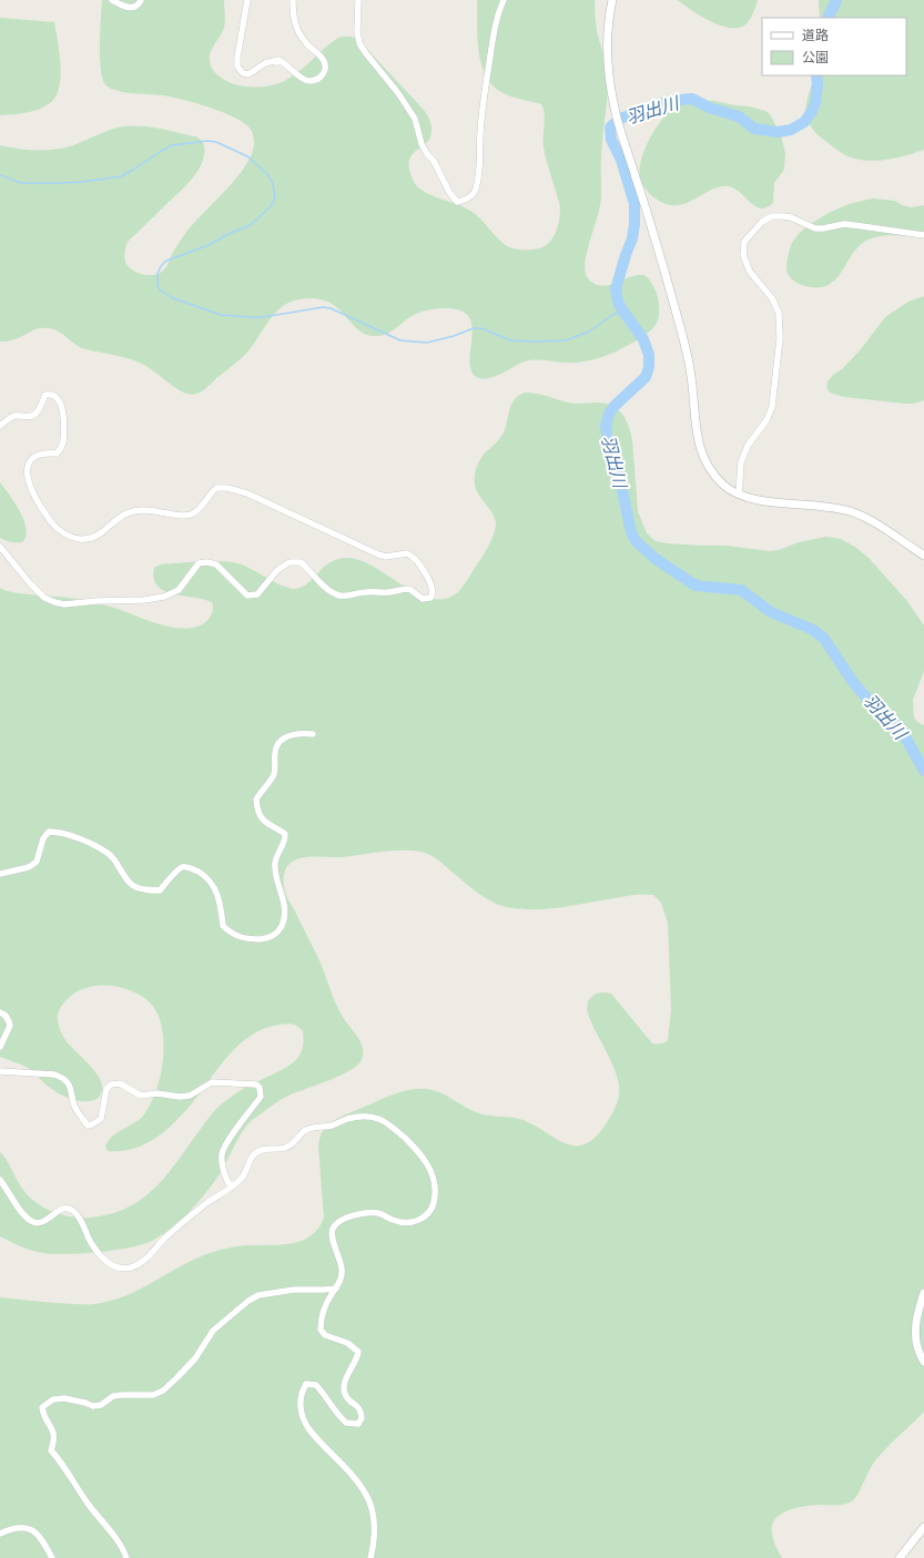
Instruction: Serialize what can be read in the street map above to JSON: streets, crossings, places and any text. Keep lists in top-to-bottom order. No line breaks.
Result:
{"water":["羽出川"],"legend":["道路","公園"]}
